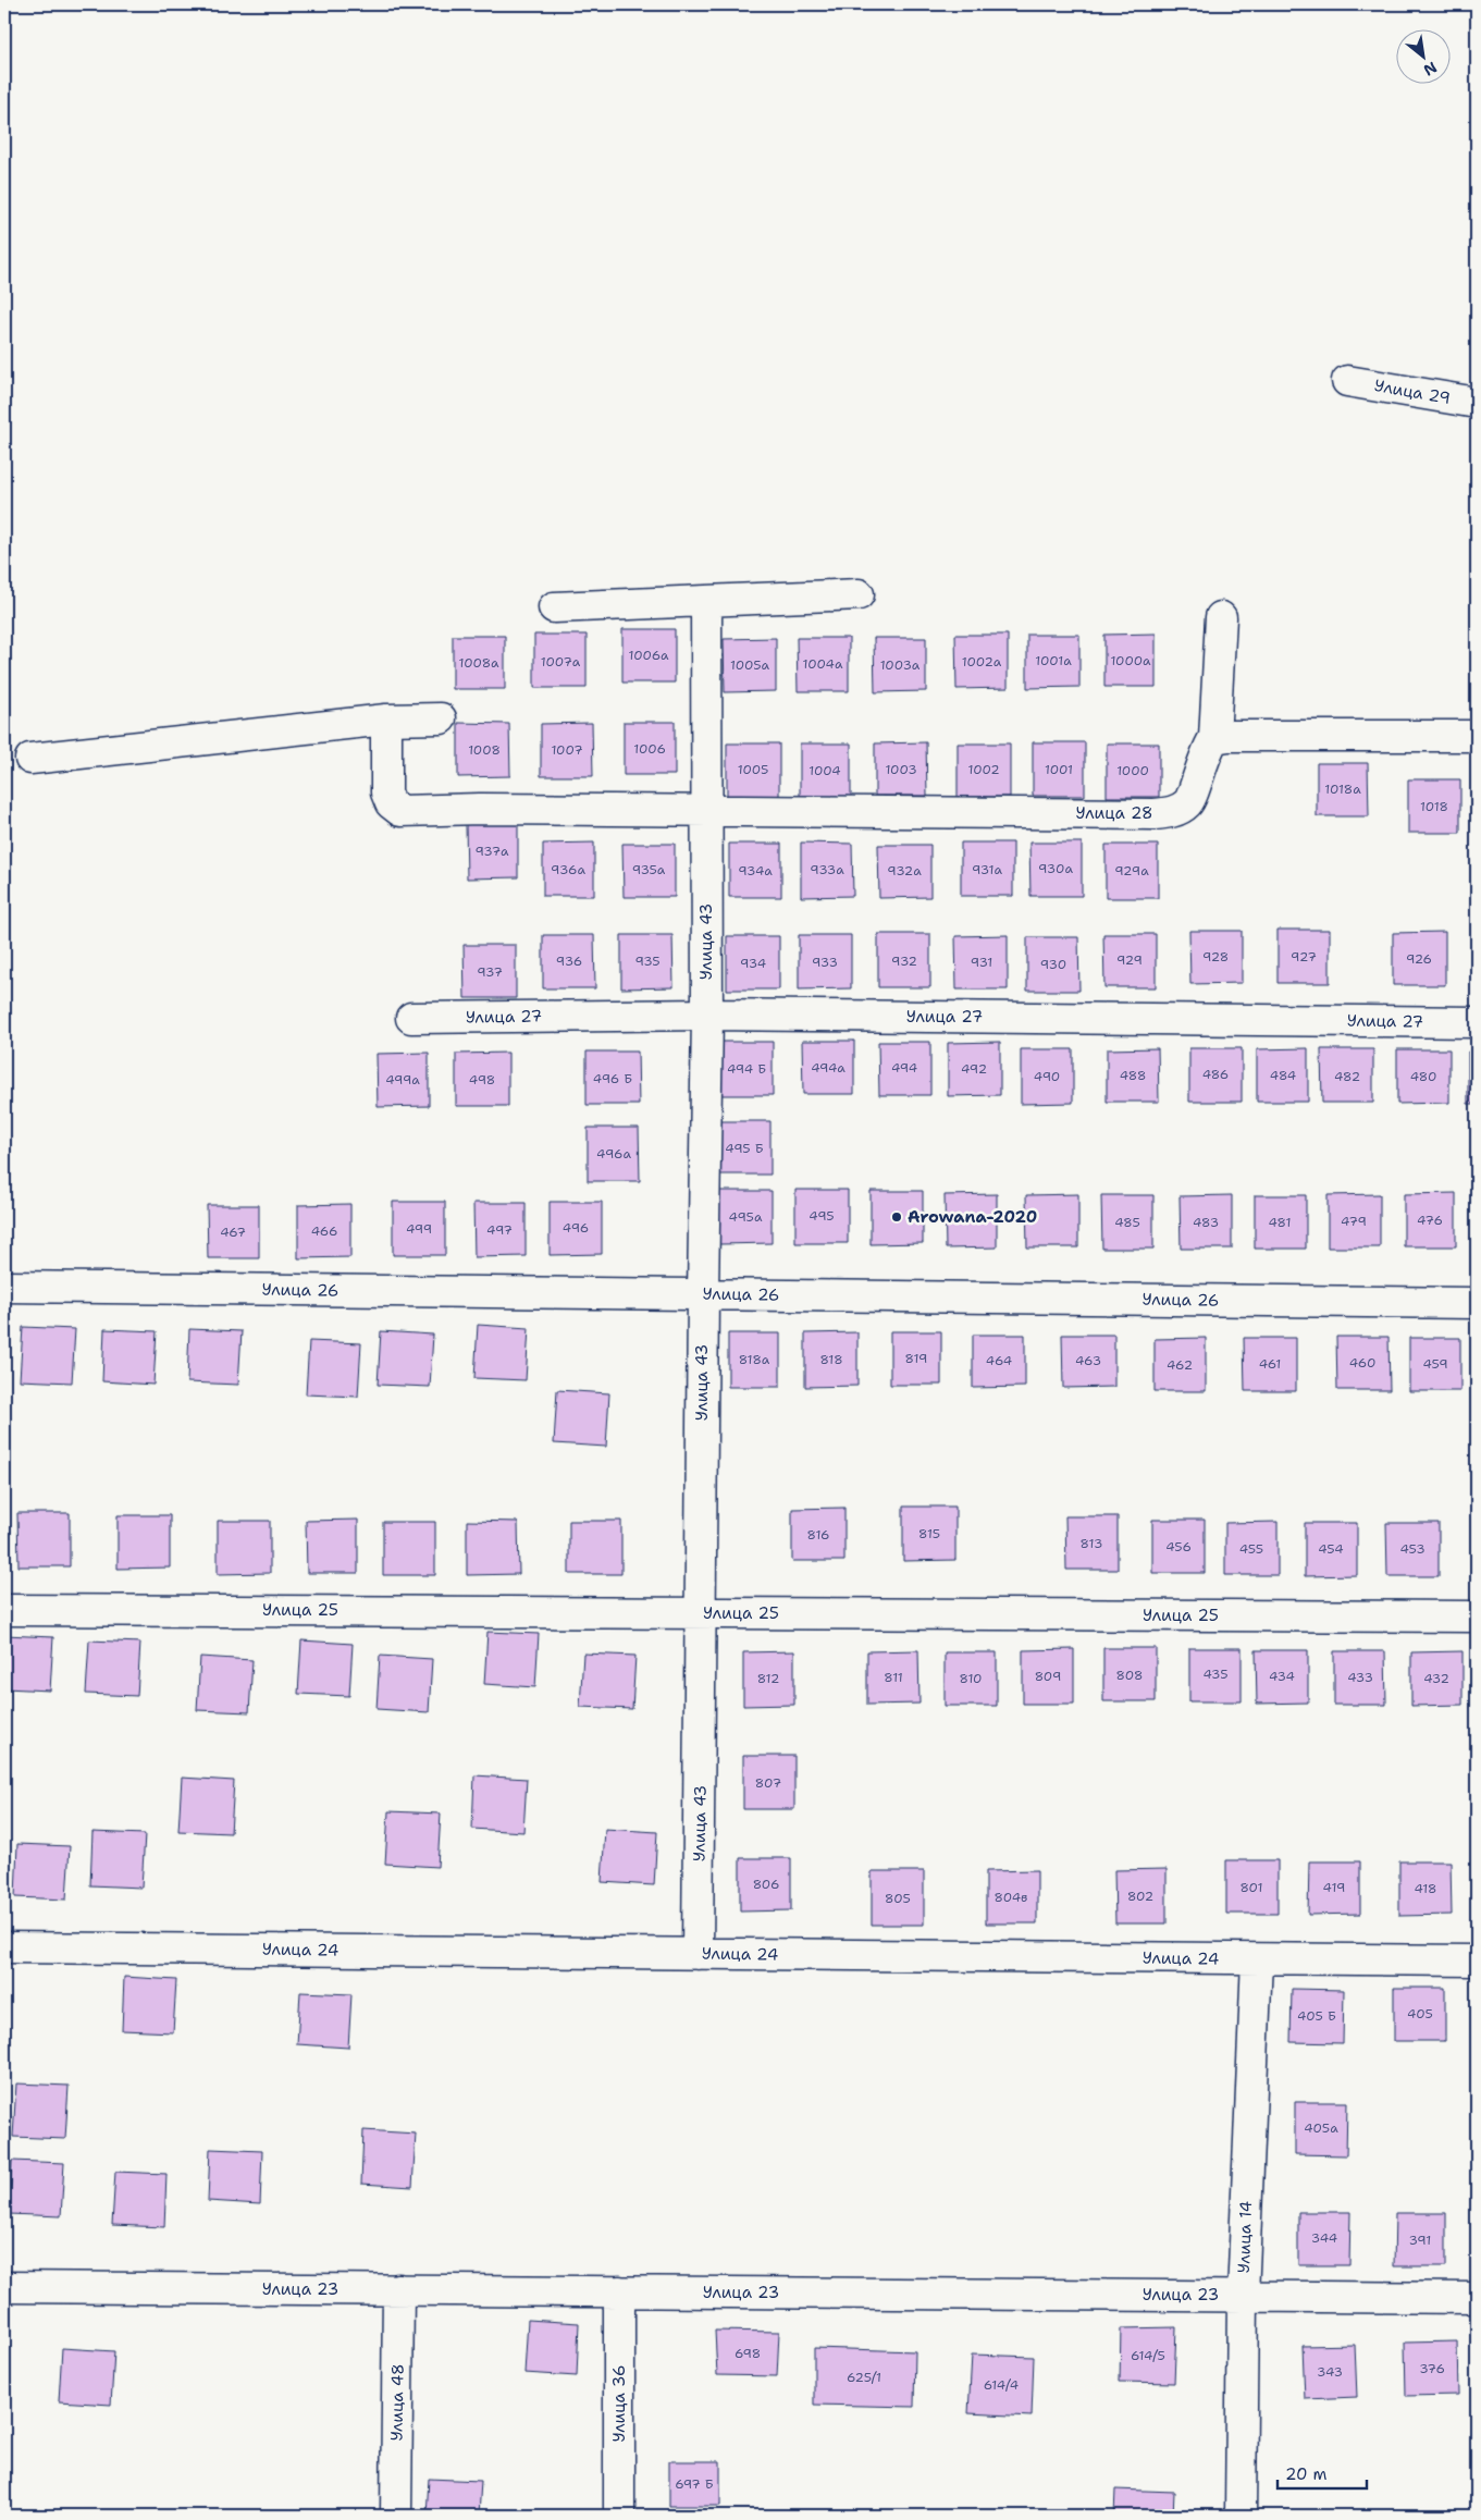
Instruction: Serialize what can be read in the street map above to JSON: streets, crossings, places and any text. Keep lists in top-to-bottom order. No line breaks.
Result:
{"streets":{"street":["Улица 29","Улица 28","Улица 43","Улица 27","Улица 26","Улица 25","Улица 24","Улица 14","Улица 23","Улица 48","Улица 36"]},"crossings":[["Улица 28","Улица 43"],["Улица 43","Улица 27"],["Улица 43","Улица 26"],["Улица 43","Улица 25"],["Улица 43","Улица 24"],["Улица 24","Улица 14"],["Улица 14","Улица 23"],["Улица 23","Улица 48"],["Улица 23","Улица 36"]],"places":["Arowana-2020"],"house_numbers":["1006а","1001а","1000а","1007а","1002а","1008а","1004а","1005а","1003а","1006","1008","1007","1005","1003","1002","1001","1004","1000","1018а","1018","937а","930а","936а","935а","933а","931а","934а","932а","929а","928","927","926","929","936","935","932","933","931","934","930","937","494а","494","494 Б","492","486","488","484","490","482","480","496 Б","499а","498","495 Б","496а","495","495а","476","479","485","483","481","496","499","497","466","467","819","818а","818","464","463","460","461","459","462","815","816","813","456","455","454","453","435","808","809","434","811","433","812","810","432","807","806","801","419","418","802","804в","805","405","405 Б","405а","344","391","698","614/5","376","343","625/1","614/4","697 Б"],"scale_bar":"20 m","north":"bottom right"}
